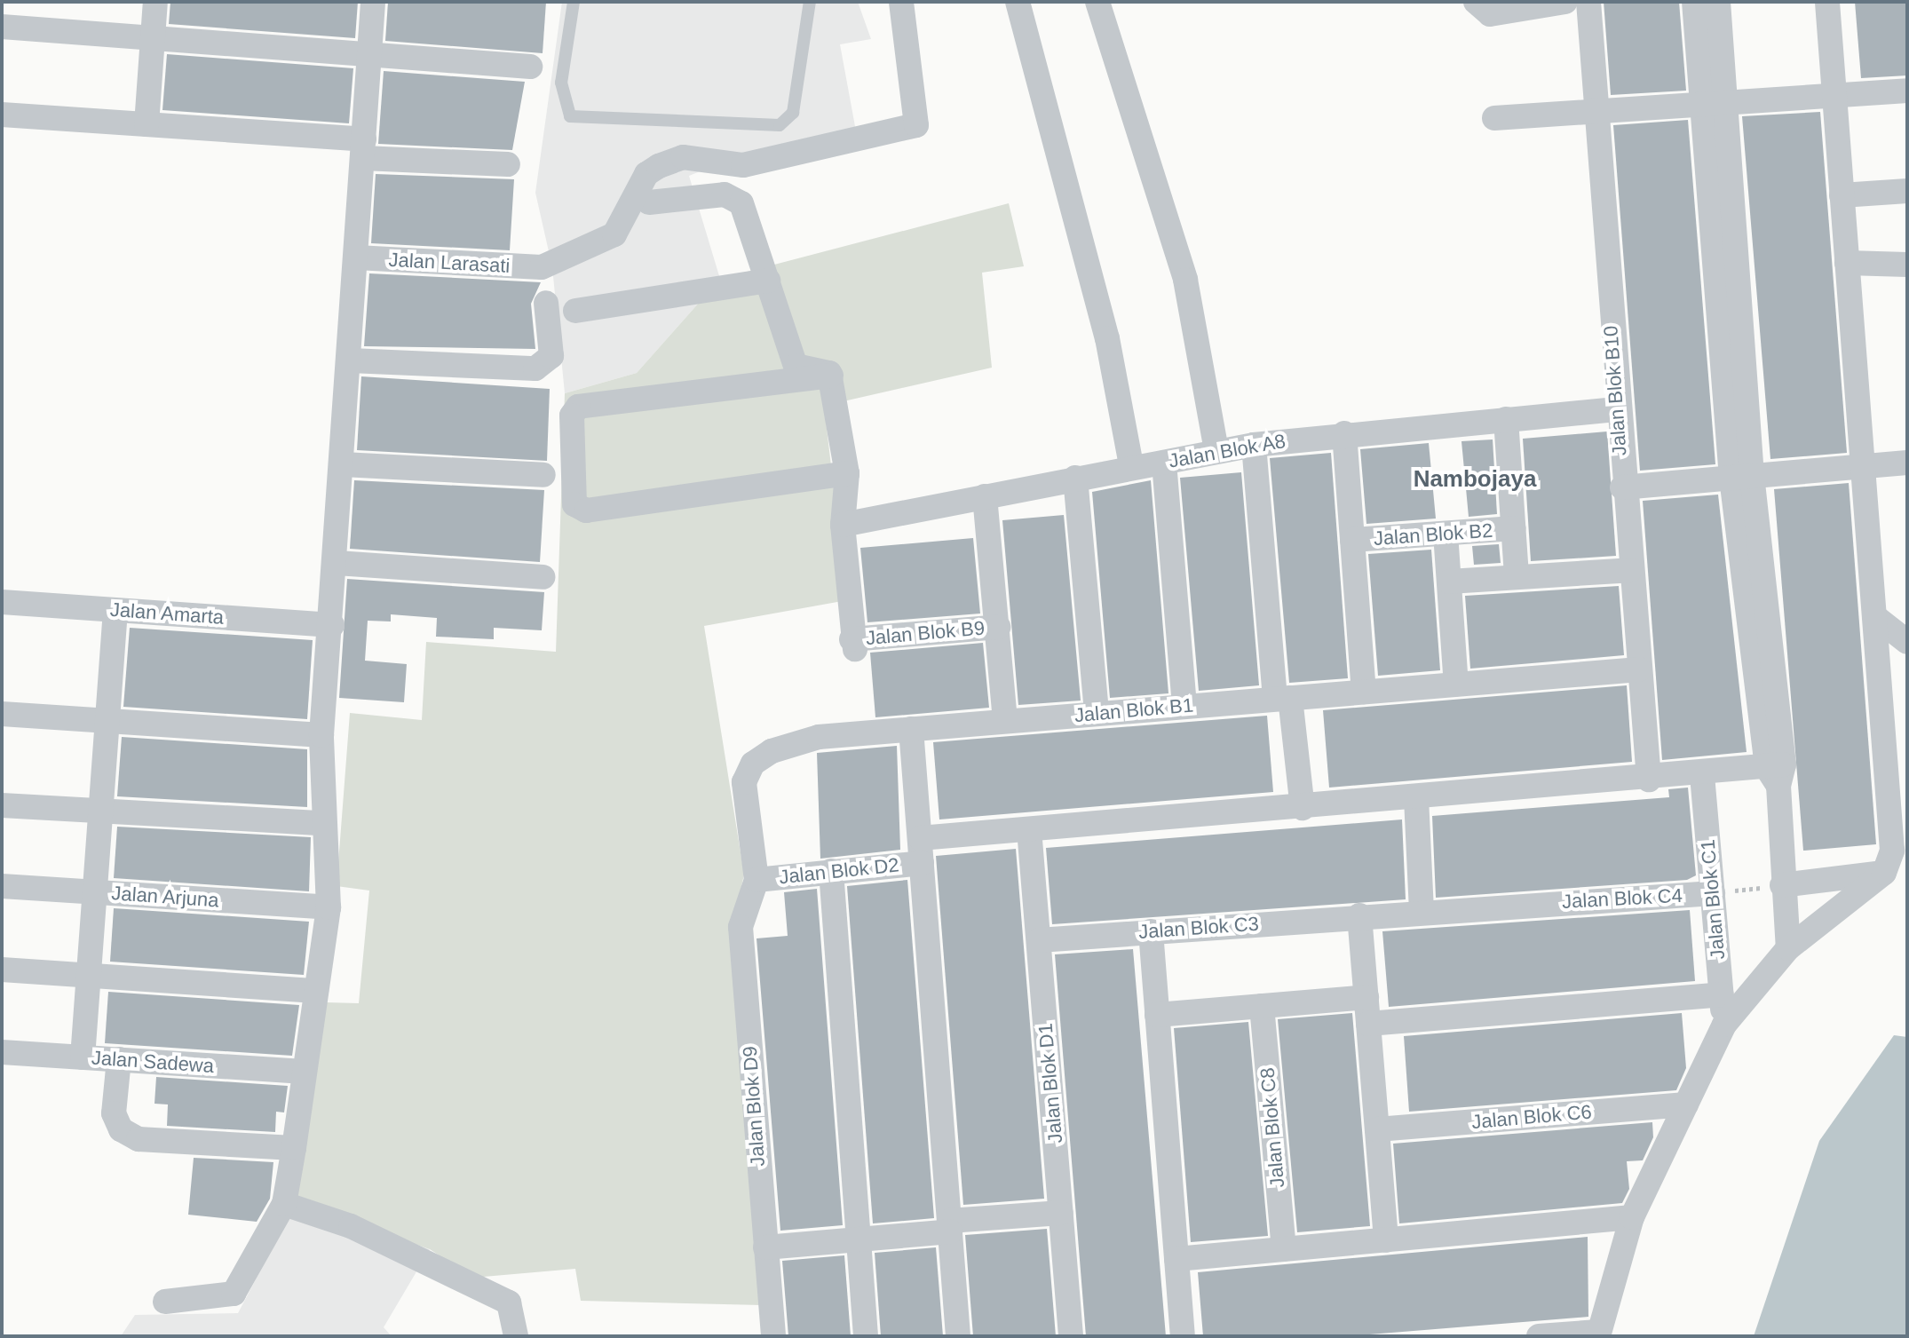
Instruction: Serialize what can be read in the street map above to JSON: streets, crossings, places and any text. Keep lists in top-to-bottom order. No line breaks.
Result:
{"streets":{"street":["Jalan Larasati","Jalan Blok B10","Jalan Blok A8","Jalan Blok B2","Jalan Amarta","Jalan Blok B9","Jalan Blok B1","Jalan Blok D2","Jalan Arjuna","Jalan Blok C4","Jalan Blok C1","Jalan Blok C3","Jalan Sadewa","Jalan Blok D1","Jalan Blok D9","Jalan Blok C6","Jalan Blok C8"]},"crossings":[["Jalan Blok B10","Jalan Blok A8"],["Jalan Blok B10","Jalan Blok B1"],["Jalan Blok B10","Jalan Blok D2"],["Jalan Blok A8","Jalan Blok B9"],["Jalan Blok B1","Jalan Blok D2"],["Jalan Blok B1","Jalan Blok D9"],["Jalan Blok D2","Jalan Blok C1"],["Jalan Blok D2","Jalan Blok D1"],["Jalan Blok D2","Jalan Blok D9"],["Jalan Blok C4","Jalan Blok C1"],["Jalan Blok C4","Jalan Blok C3"],["Jalan Blok C3","Jalan Blok D1"]],"districts":["Nambojaya"]}
